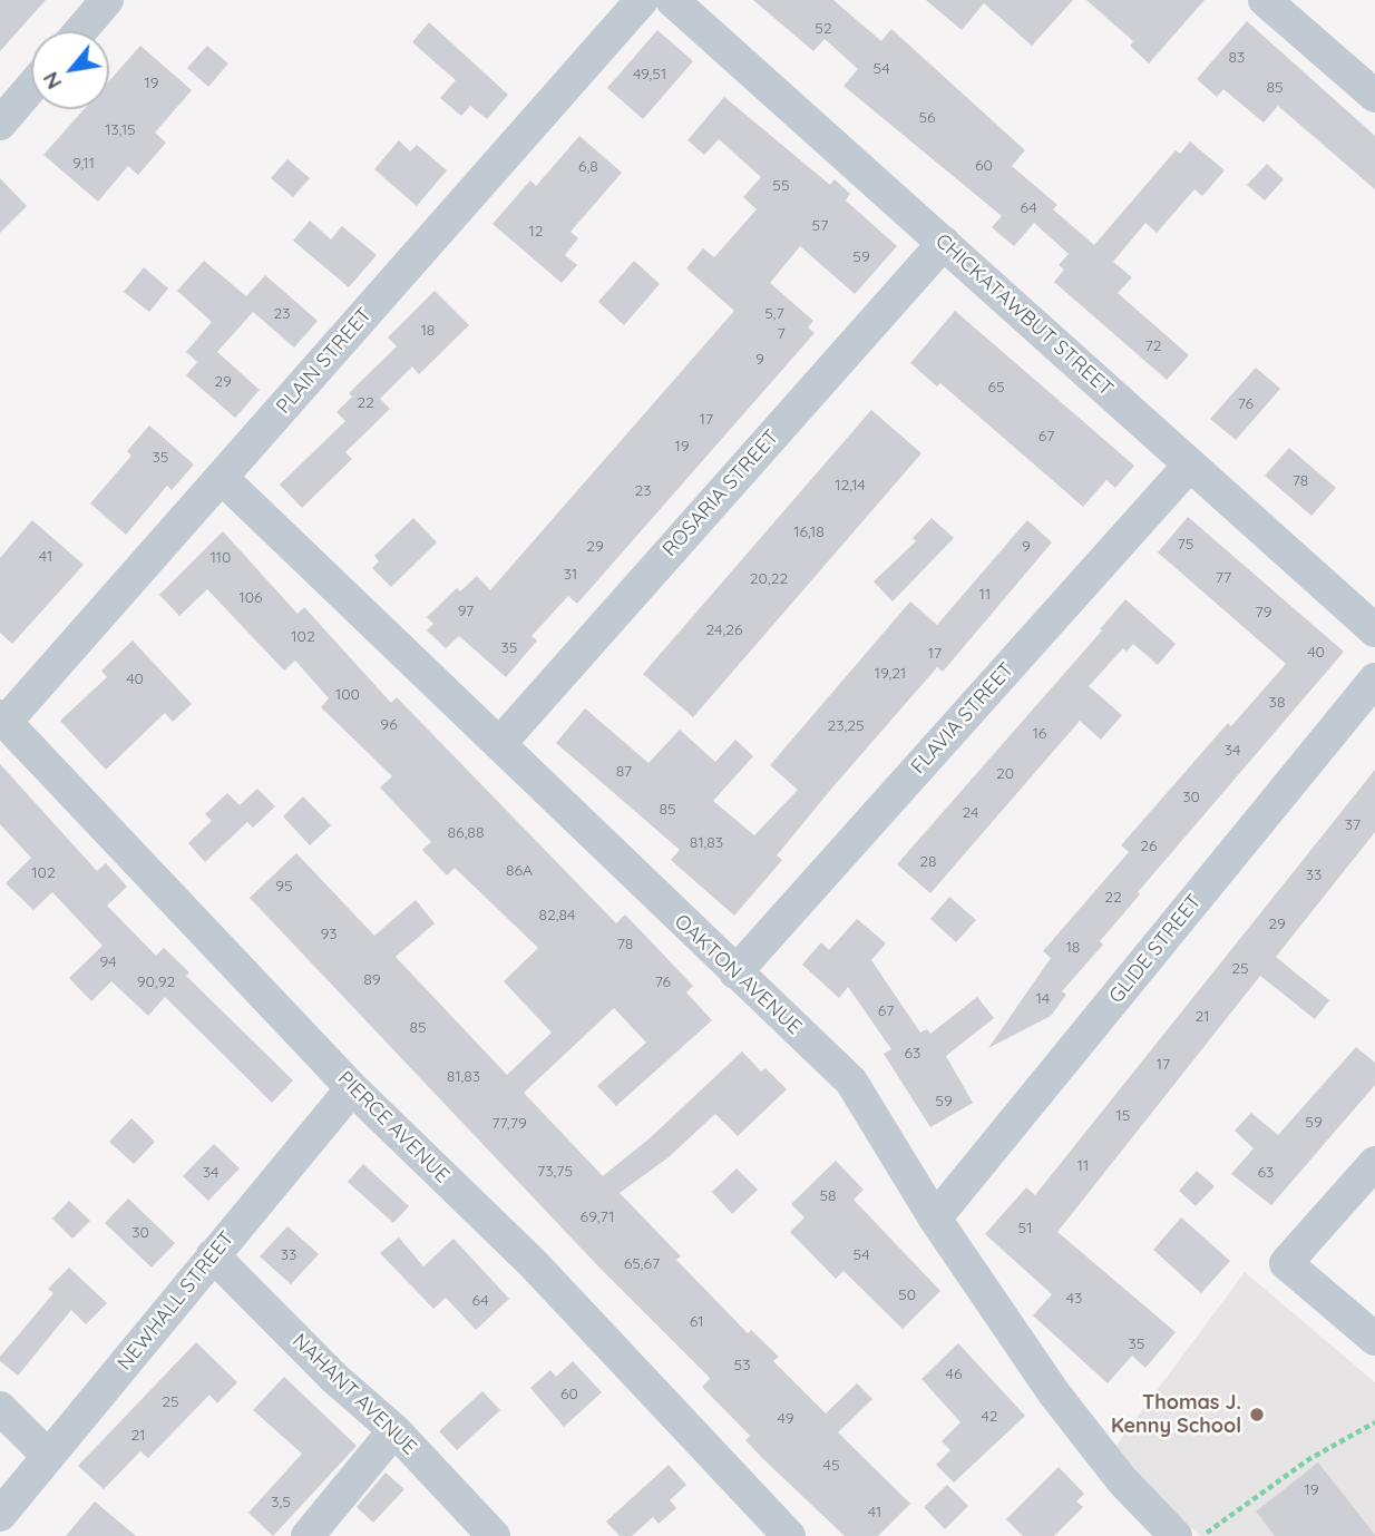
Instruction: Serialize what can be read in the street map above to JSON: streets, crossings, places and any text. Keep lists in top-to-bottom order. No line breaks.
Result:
{"streets":{"street":["CHICKATAWBUT STREET","PLAIN STREET","ROSARIA STREET","FLAVIA STREET","GLIDE STREET","OAKTON AVENUE","PIERCE AVENUE","NEWHALL STREET","NAHANT AVENUE"]},"crossings":[["CHICKATAWBUT STREET","ROSARIA STREET"],["CHICKATAWBUT STREET","FLAVIA STREET"],["PLAIN STREET","OAKTON AVENUE"],["PLAIN STREET","PIERCE AVENUE"],["ROSARIA STREET","OAKTON AVENUE"],["FLAVIA STREET","OAKTON AVENUE"],["GLIDE STREET","OAKTON AVENUE"],["PIERCE AVENUE","NEWHALL STREET"],["NEWHALL STREET","NAHANT AVENUE"]],"places":["Thomas J. Kenny School"],"house_numbers":["52","83","54","49,51","19","85","56","13,15","9,11","60","6,8","55","64","57","12","59","23","5,7","18","7","72","9","29","65","22","76","17","67","19","35","78","12,14","23","16,18","75","29","9","41","110","31","77","20,22","11","106","97","79","24,26","102","35","40","17","19,21","40","100","38","96","23,25","16","34","87","20","30","85","24","37","86,88","81,83","26","28","86A","102","33","95","22","82,84","29","93","78","18","94","25","89","90,92","76","14","67","21","85","63","17","81,83","59","15","59","77,79","11","73,75","34","63","58","69,71","51","30","33","54","65,67","50","43","64","61","35","53","46","60","25","42","49","21","45","19","3,5","41"],"north":"bottom left"}
